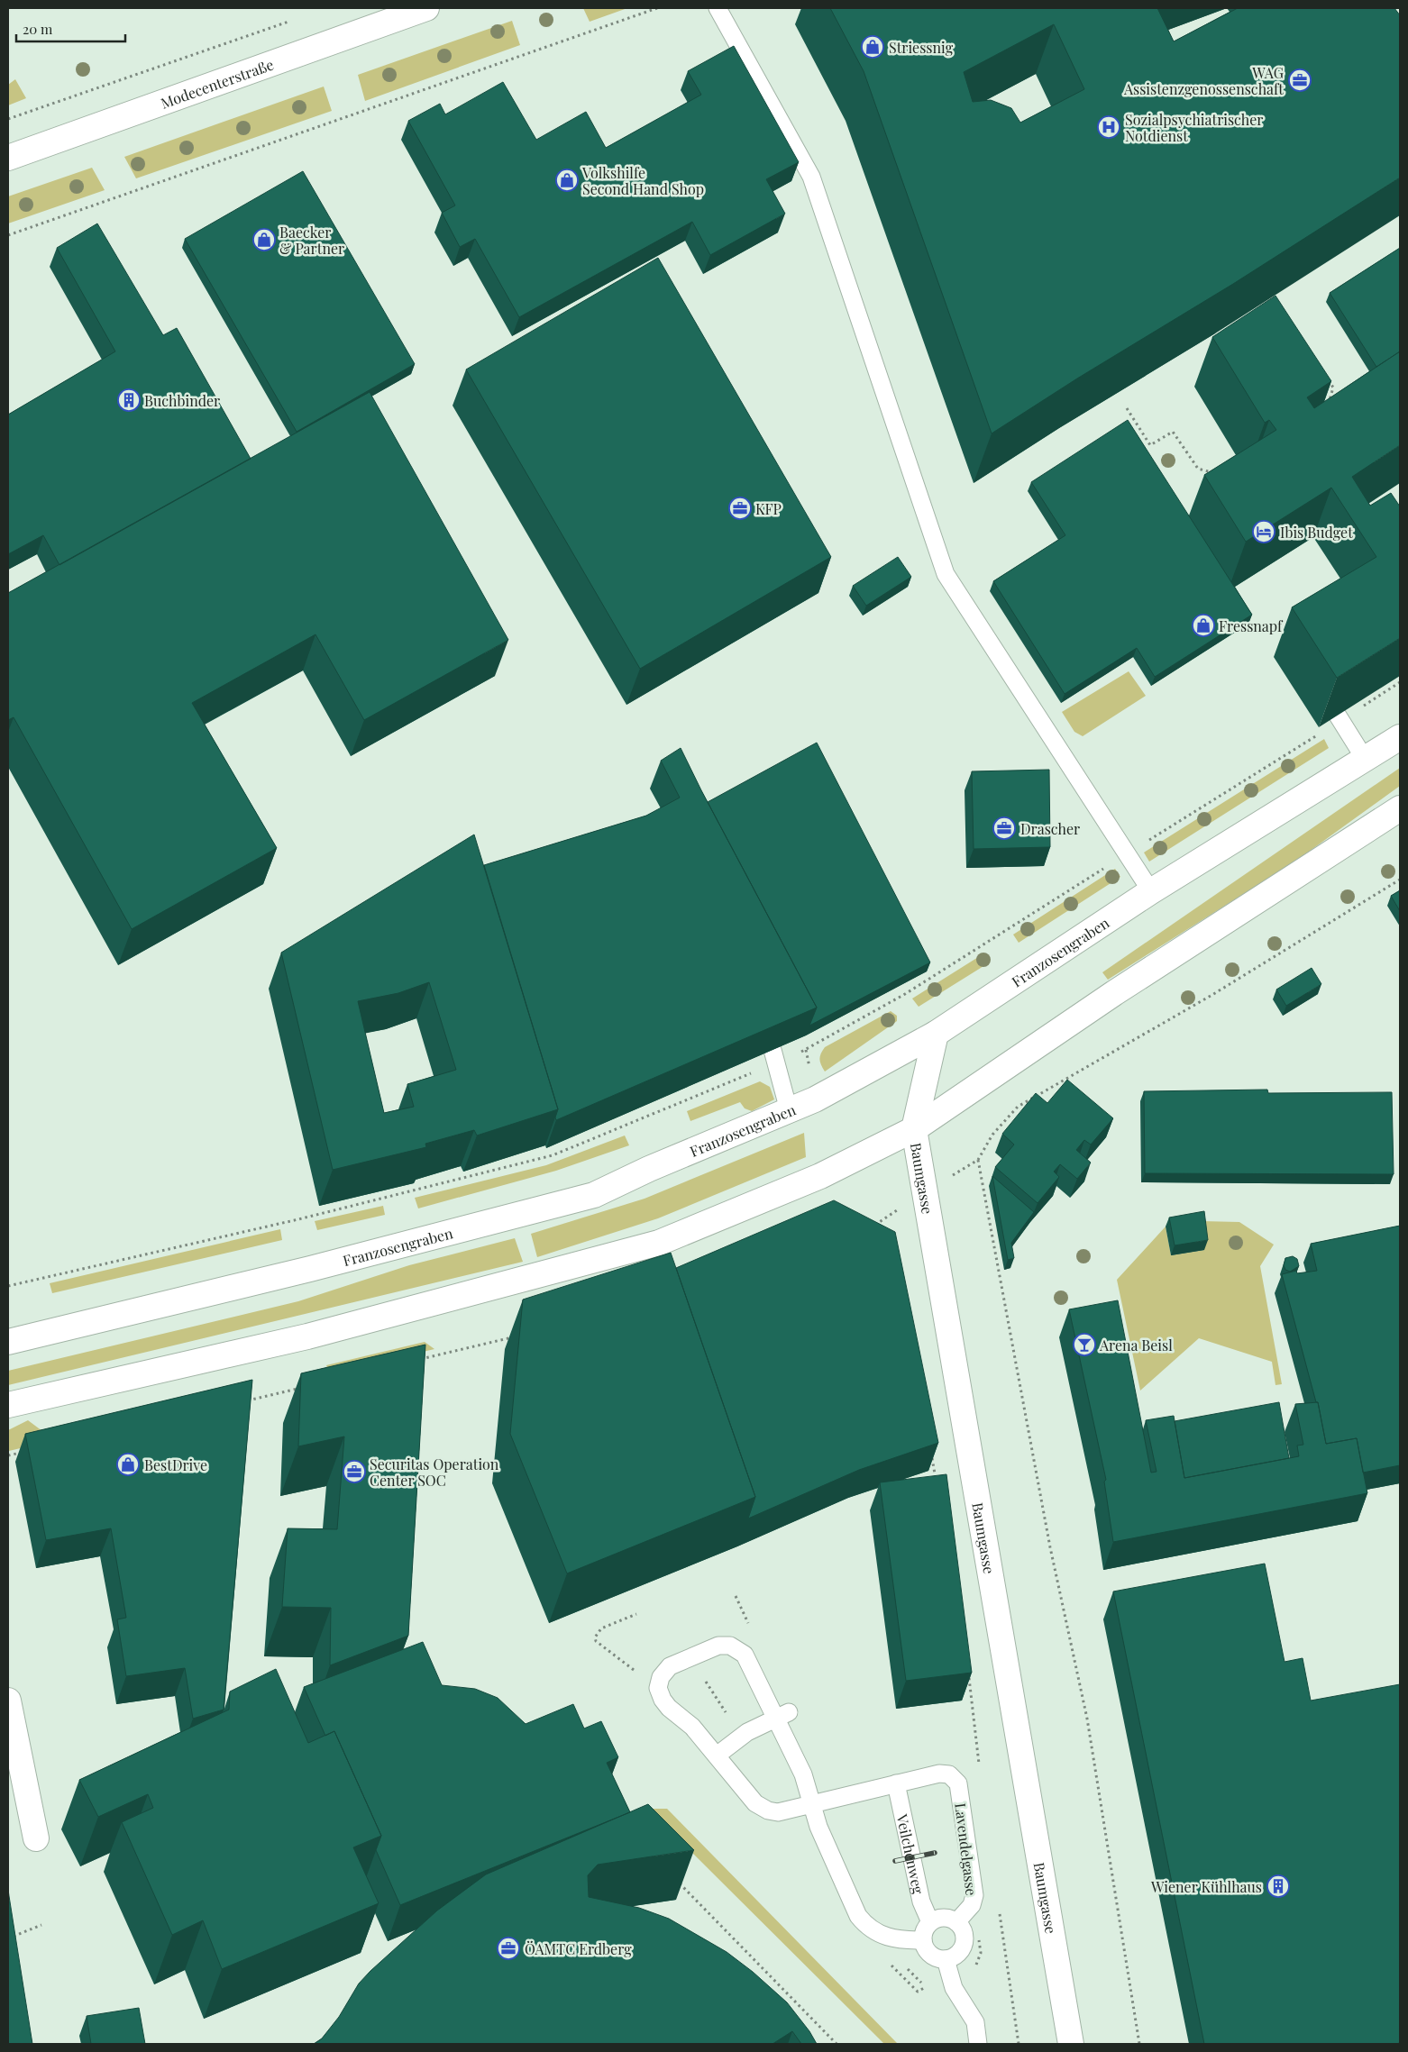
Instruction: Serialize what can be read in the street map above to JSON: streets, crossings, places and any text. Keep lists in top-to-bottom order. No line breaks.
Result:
{"streets":{"main road":["Modecenterstraße","Franzosengraben","Baumgasse"],"lane":["Lavendelgasse","Veilchenweg"]},"crossings":[["Franzosengraben","Baumgasse"],["Lavendelgasse","Veilchenweg"]],"places":{"shop":["Striessnig","Volkshilfe Second Hand Shop","Baecker & Partner","Fressnapf","BestDrive"],"office":["WAG Assistenzgenossenschaft","KFP","Drascher","Securitas Operation Center SOC","ÖAMTC Erdberg"],"hospital":["Sozialpsychiatrischer Notdienst"],"building":["Buchbinder","Wiener Kühlhaus"],"hotel":["Ibis Budget"],"bar":["Arena Beisl"]},"scale_bar":"20 m"}
